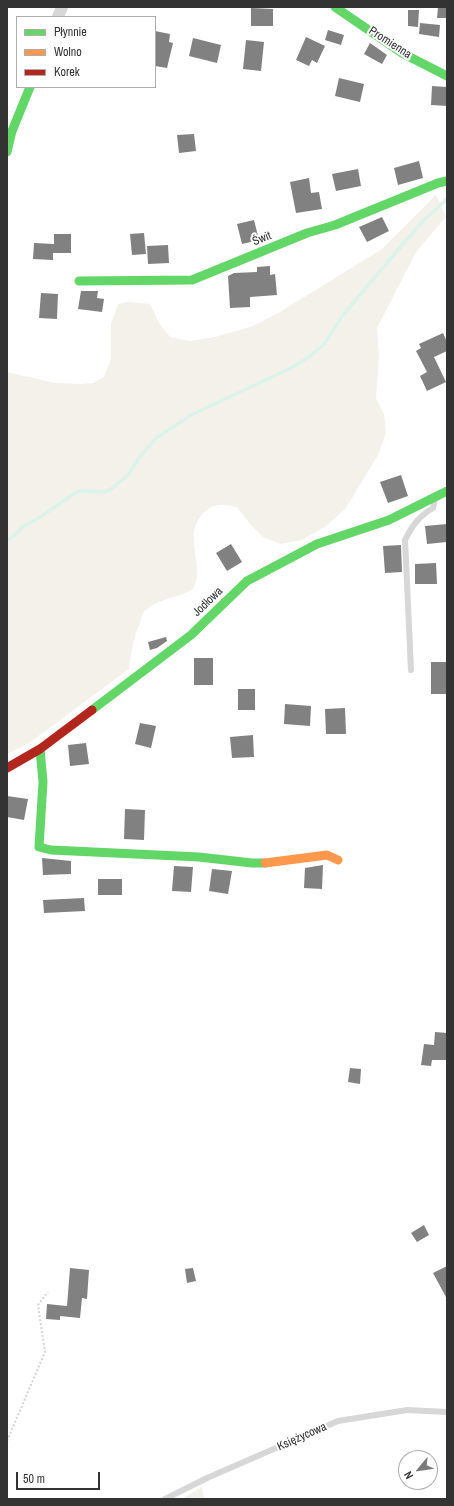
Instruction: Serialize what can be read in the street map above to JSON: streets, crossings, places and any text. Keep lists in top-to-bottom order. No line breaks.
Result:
{"streets":{"street":["Promienna","Świt","Jodłowa"],"lane":["Księżycowa"]},"legend":["Płynnie","Wolno","Korek"],"scale_bar":"50 m","north":"bottom left"}
